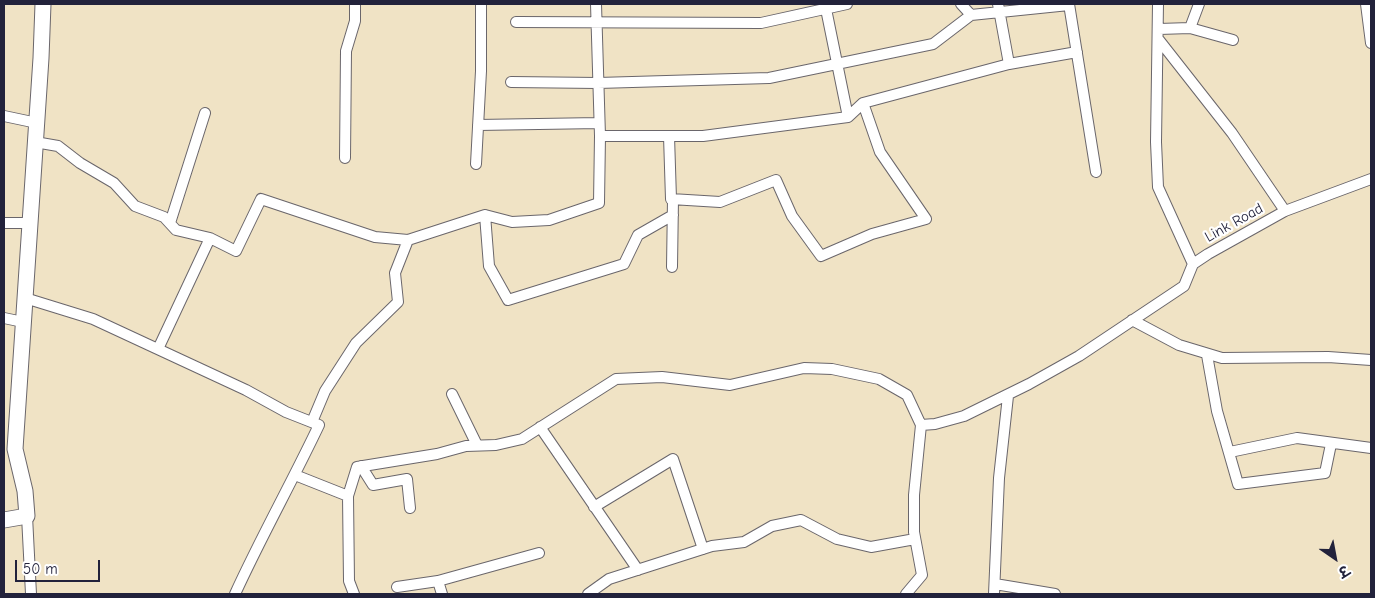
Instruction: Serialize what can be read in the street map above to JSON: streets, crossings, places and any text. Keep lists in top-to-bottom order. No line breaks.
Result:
{"streets":{"street":["Link Road"]},"scale_bar":"50 m","north":"bottom right"}
